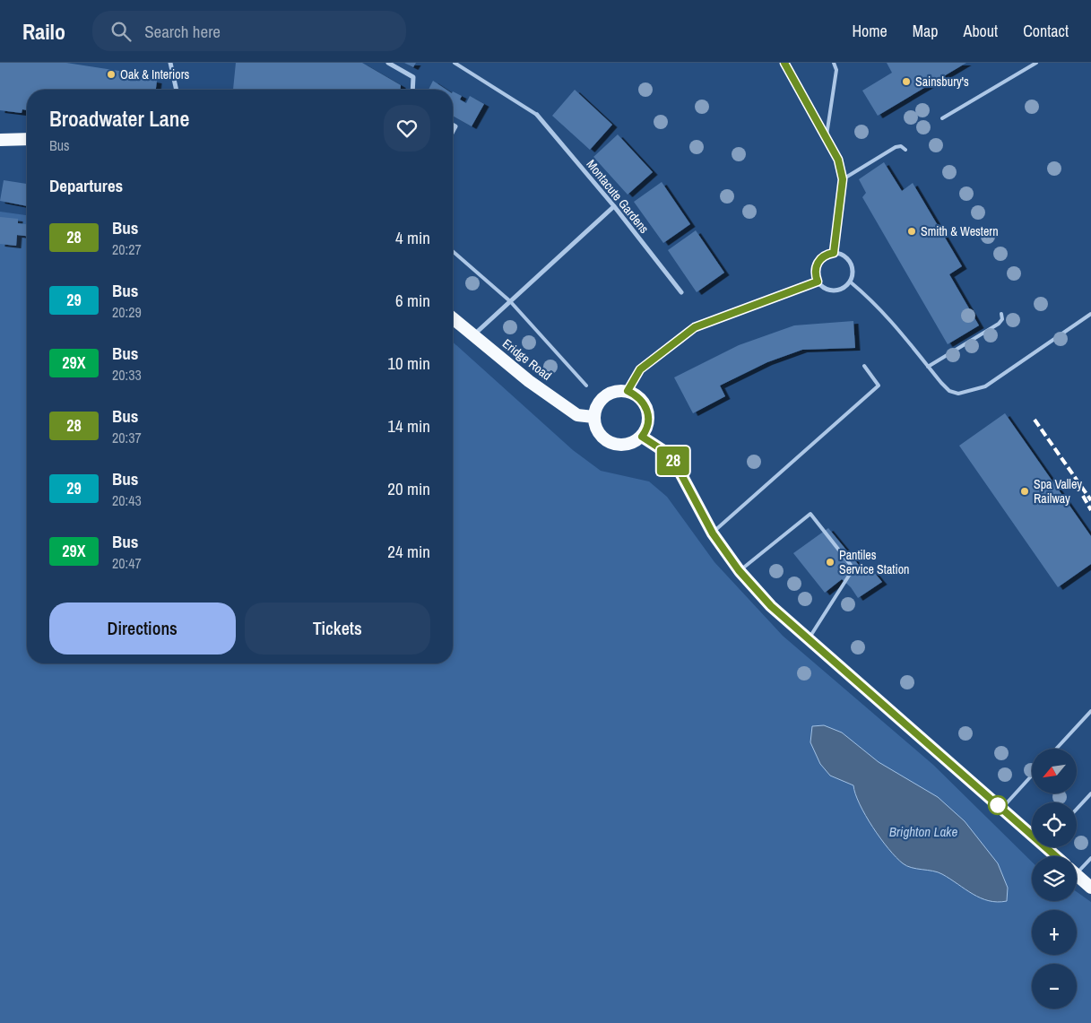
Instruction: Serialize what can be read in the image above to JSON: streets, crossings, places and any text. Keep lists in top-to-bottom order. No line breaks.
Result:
{"streets":{"highway":["Eridge Road"],"street":["Montacute Gardens"]},"water":["Brighton Lake"],"places":["Oak & Interiors","Sainsbury's","Smith & Western","Spa Valley Railway","Pantiles Service Station"],"lines":["bus line 28"],"north":"bottom left","page":{"header":"Railo","search":"Search here","nav":["Home","Map","About","Contact"],"on_map":"28","heading":[["Broadwater Lane","Bus"],"Departures"],"list":[{"mark":"28","name":"Bus","note":"20:27","value":"4 min"},{"mark":"29","name":"Bus","note":"20:29","value":"6 min"},{"mark":"29X","name":"Bus","note":"20:33","value":"10 min"},{"mark":"28","name":"Bus","note":"20:37","value":"14 min"},{"mark":"29","name":"Bus","note":"20:43","value":"20 min"},{"mark":"29X","name":"Bus","note":"20:47","value":"24 min"}],"buttons":["Directions","Tickets"],"map_buttons":["+","−"]}}
